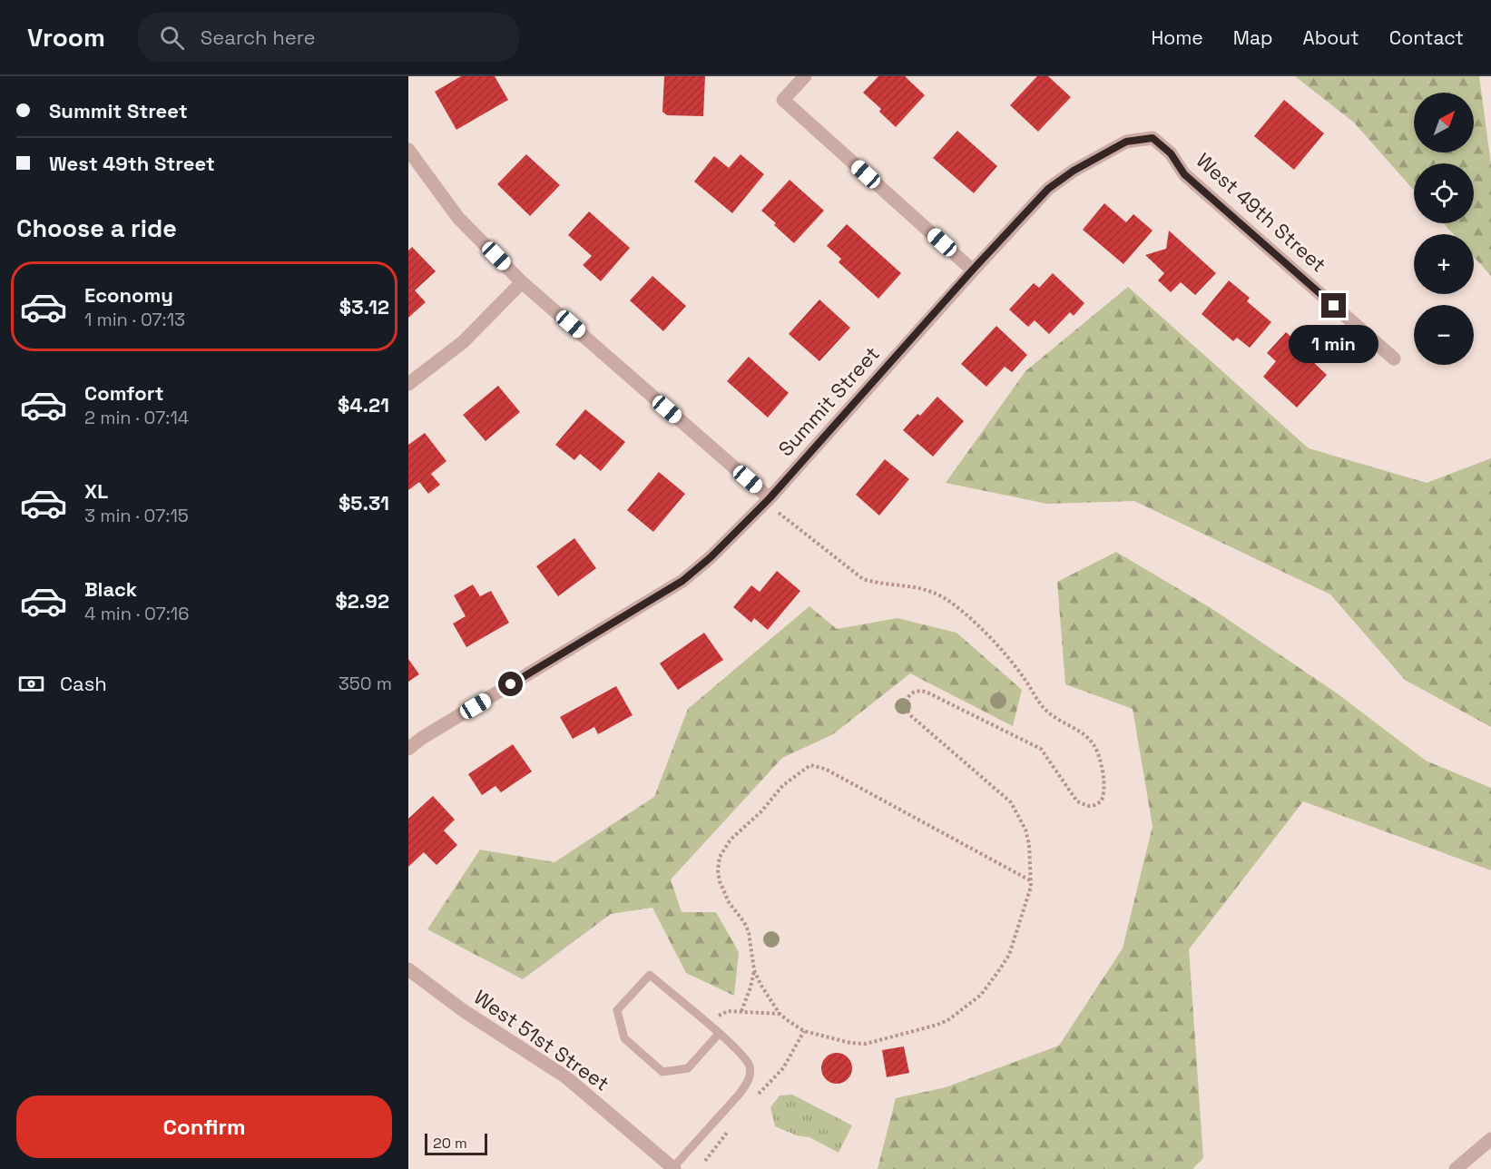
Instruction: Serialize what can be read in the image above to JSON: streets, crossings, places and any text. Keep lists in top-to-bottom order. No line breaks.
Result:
{"streets":{"street":["West 49th Street","Summit Street","West 51st Street"]},"crossings":[["West 49th Street","Summit Street"]],"scale_bar":"20 m","north":"top right","page":{"header":"Vroom","search":"Search here","nav":["Home","Map","About","Contact"],"banner":["Summit Street","West 49th Street"],"map_buttons":["+","−"],"heading":"Choose a ride","list":[{"name":"Economy","note":"1 min · 07:13","value":"$3.12"},{"name":"Comfort","note":"2 min · 07:14","value":"$4.21"},{"name":"XL","note":"3 min · 07:15","value":"$5.31"},{"name":"Black","note":"4 min · 07:16","value":"$2.92"}],"bubble":"1 min","pay":["Cash","350 m"],"buttons":"Confirm","scale":"20 m"}}
